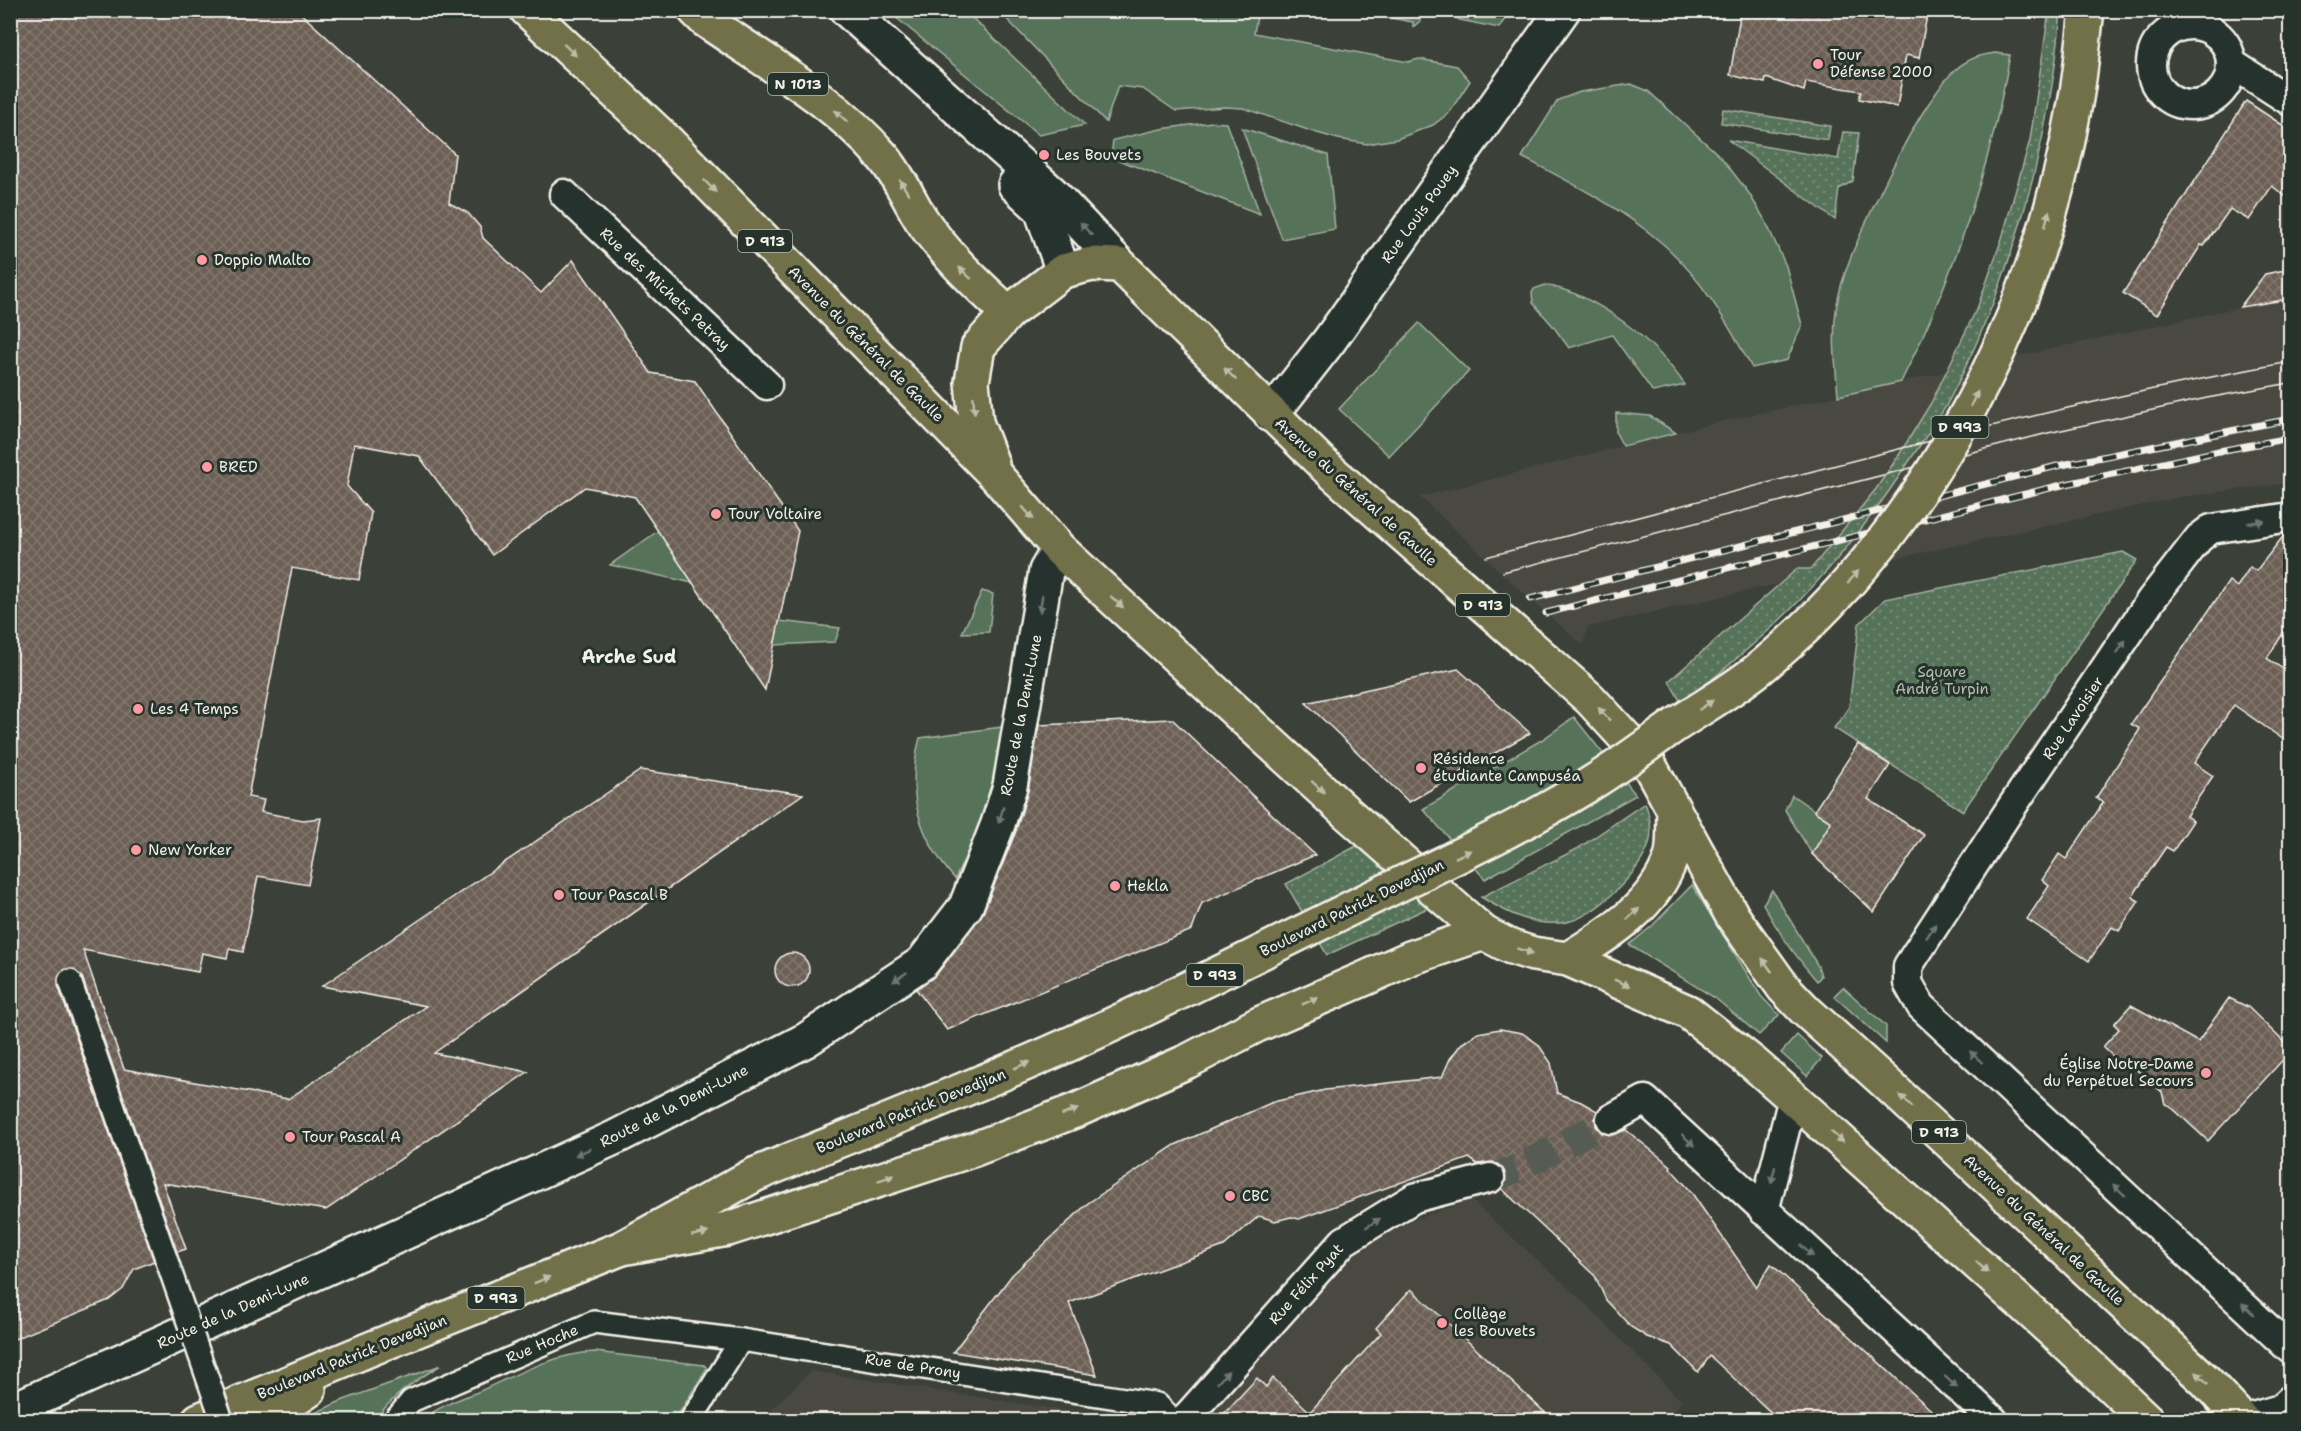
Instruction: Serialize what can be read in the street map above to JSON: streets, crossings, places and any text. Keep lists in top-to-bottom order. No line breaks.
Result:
{"streets":{"main road":["N 1013","D 913","Avenue du Général de Gaulle","D 993","Boulevard Patrick Devedjian"],"street":["Rue Louis Pouey","Rue des Michets Petray","Route de la Demi-Lune","Rue Lavoisier","Rue Félix Pyat","Rue Hoche","Rue de Prony"]},"crossings":[["N 1013","Avenue du Général de Gaulle"],["Rue Louis Pouey","Avenue du Général de Gaulle"],["Avenue du Général de Gaulle","Route de la Demi-Lune"],["Rue Hoche","Rue de Prony"]],"one_way":["Route de la Demi-Lune","Rue Félix Pyat"],"districts":["Arche Sud"],"parks":["Square André Turpin"],"places":["Tour Défense 2000","Les Bouvets","Doppio Malto","BRED","Tour Voltaire","Les 4 Temps","Résidence étudiante Campuséa","New Yorker","Hekla","Tour Pascal B","Église Notre-Dame du Perpétuel Secours","Tour Pascal A","CBC","Collège les Bouvets"]}
